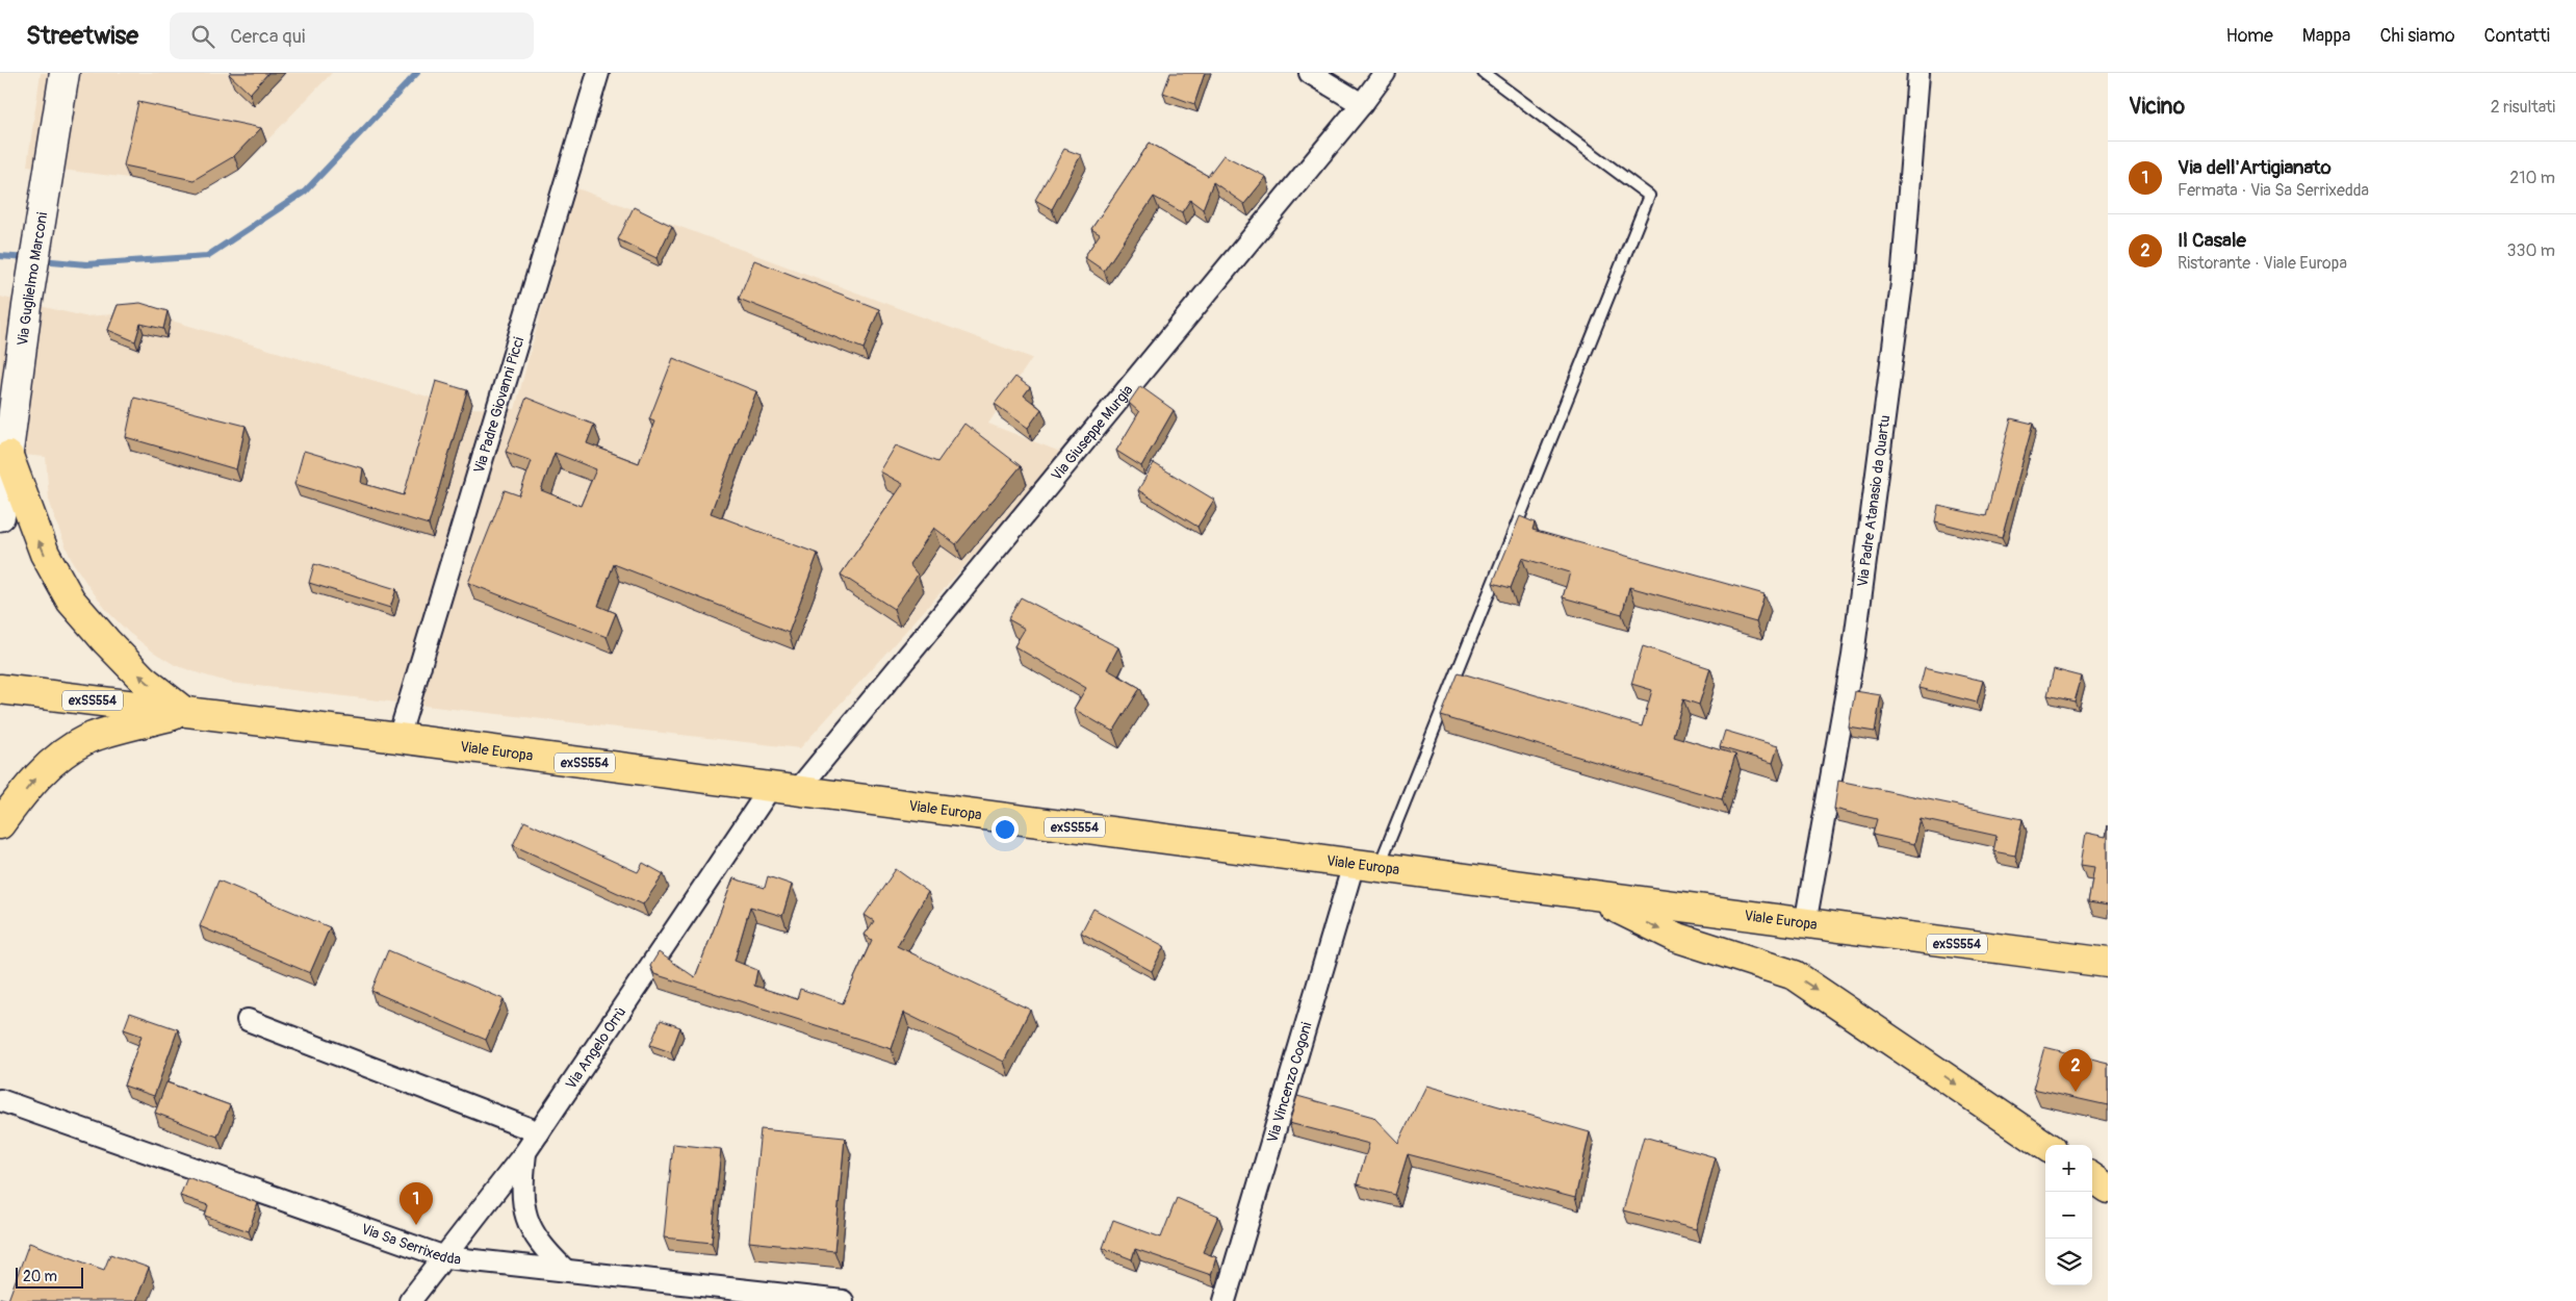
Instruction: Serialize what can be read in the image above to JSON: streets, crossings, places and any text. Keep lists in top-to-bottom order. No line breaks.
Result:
{"streets":{"main road":["Via Guglielmo Marconi","exSS554","Viale Europa"],"street":["Via Padre Giovanni Picci","Via Giuseppe Murgia","Via Padre Atanasio da Quartu","Via Angelo Orrù","Via Vincenzo Cogoni","Via Sa Serrixedda"]},"crossings":[["Via Padre Giovanni Picci","Viale Europa"],["Via Giuseppe Murgia","Viale Europa"],["Via Giuseppe Murgia","Via Angelo Orrù"],["Via Padre Atanasio da Quartu","Viale Europa"],["Viale Europa","Via Angelo Orrù"],["Viale Europa","Via Vincenzo Cogoni"],["Via Angelo Orrù","Via Sa Serrixedda"]],"scale_bar":"20 m","page":{"header":"Streetwise","search":"Cerca qui","nav":["Home","Mappa","Chi siamo","Contatti"],"heading":["Vicino","2 risultati"],"list":[{"mark":"1","name":"Via dell'Artigianato","note":"Fermata · Via Sa Serrixedda","value":"210 m"},{"mark":"2","name":"Il Casale","note":"Ristorante · Viale Europa","value":"330 m"}],"pins":["2","1"],"map_buttons":["+","−"],"scale":"20 m"}}
